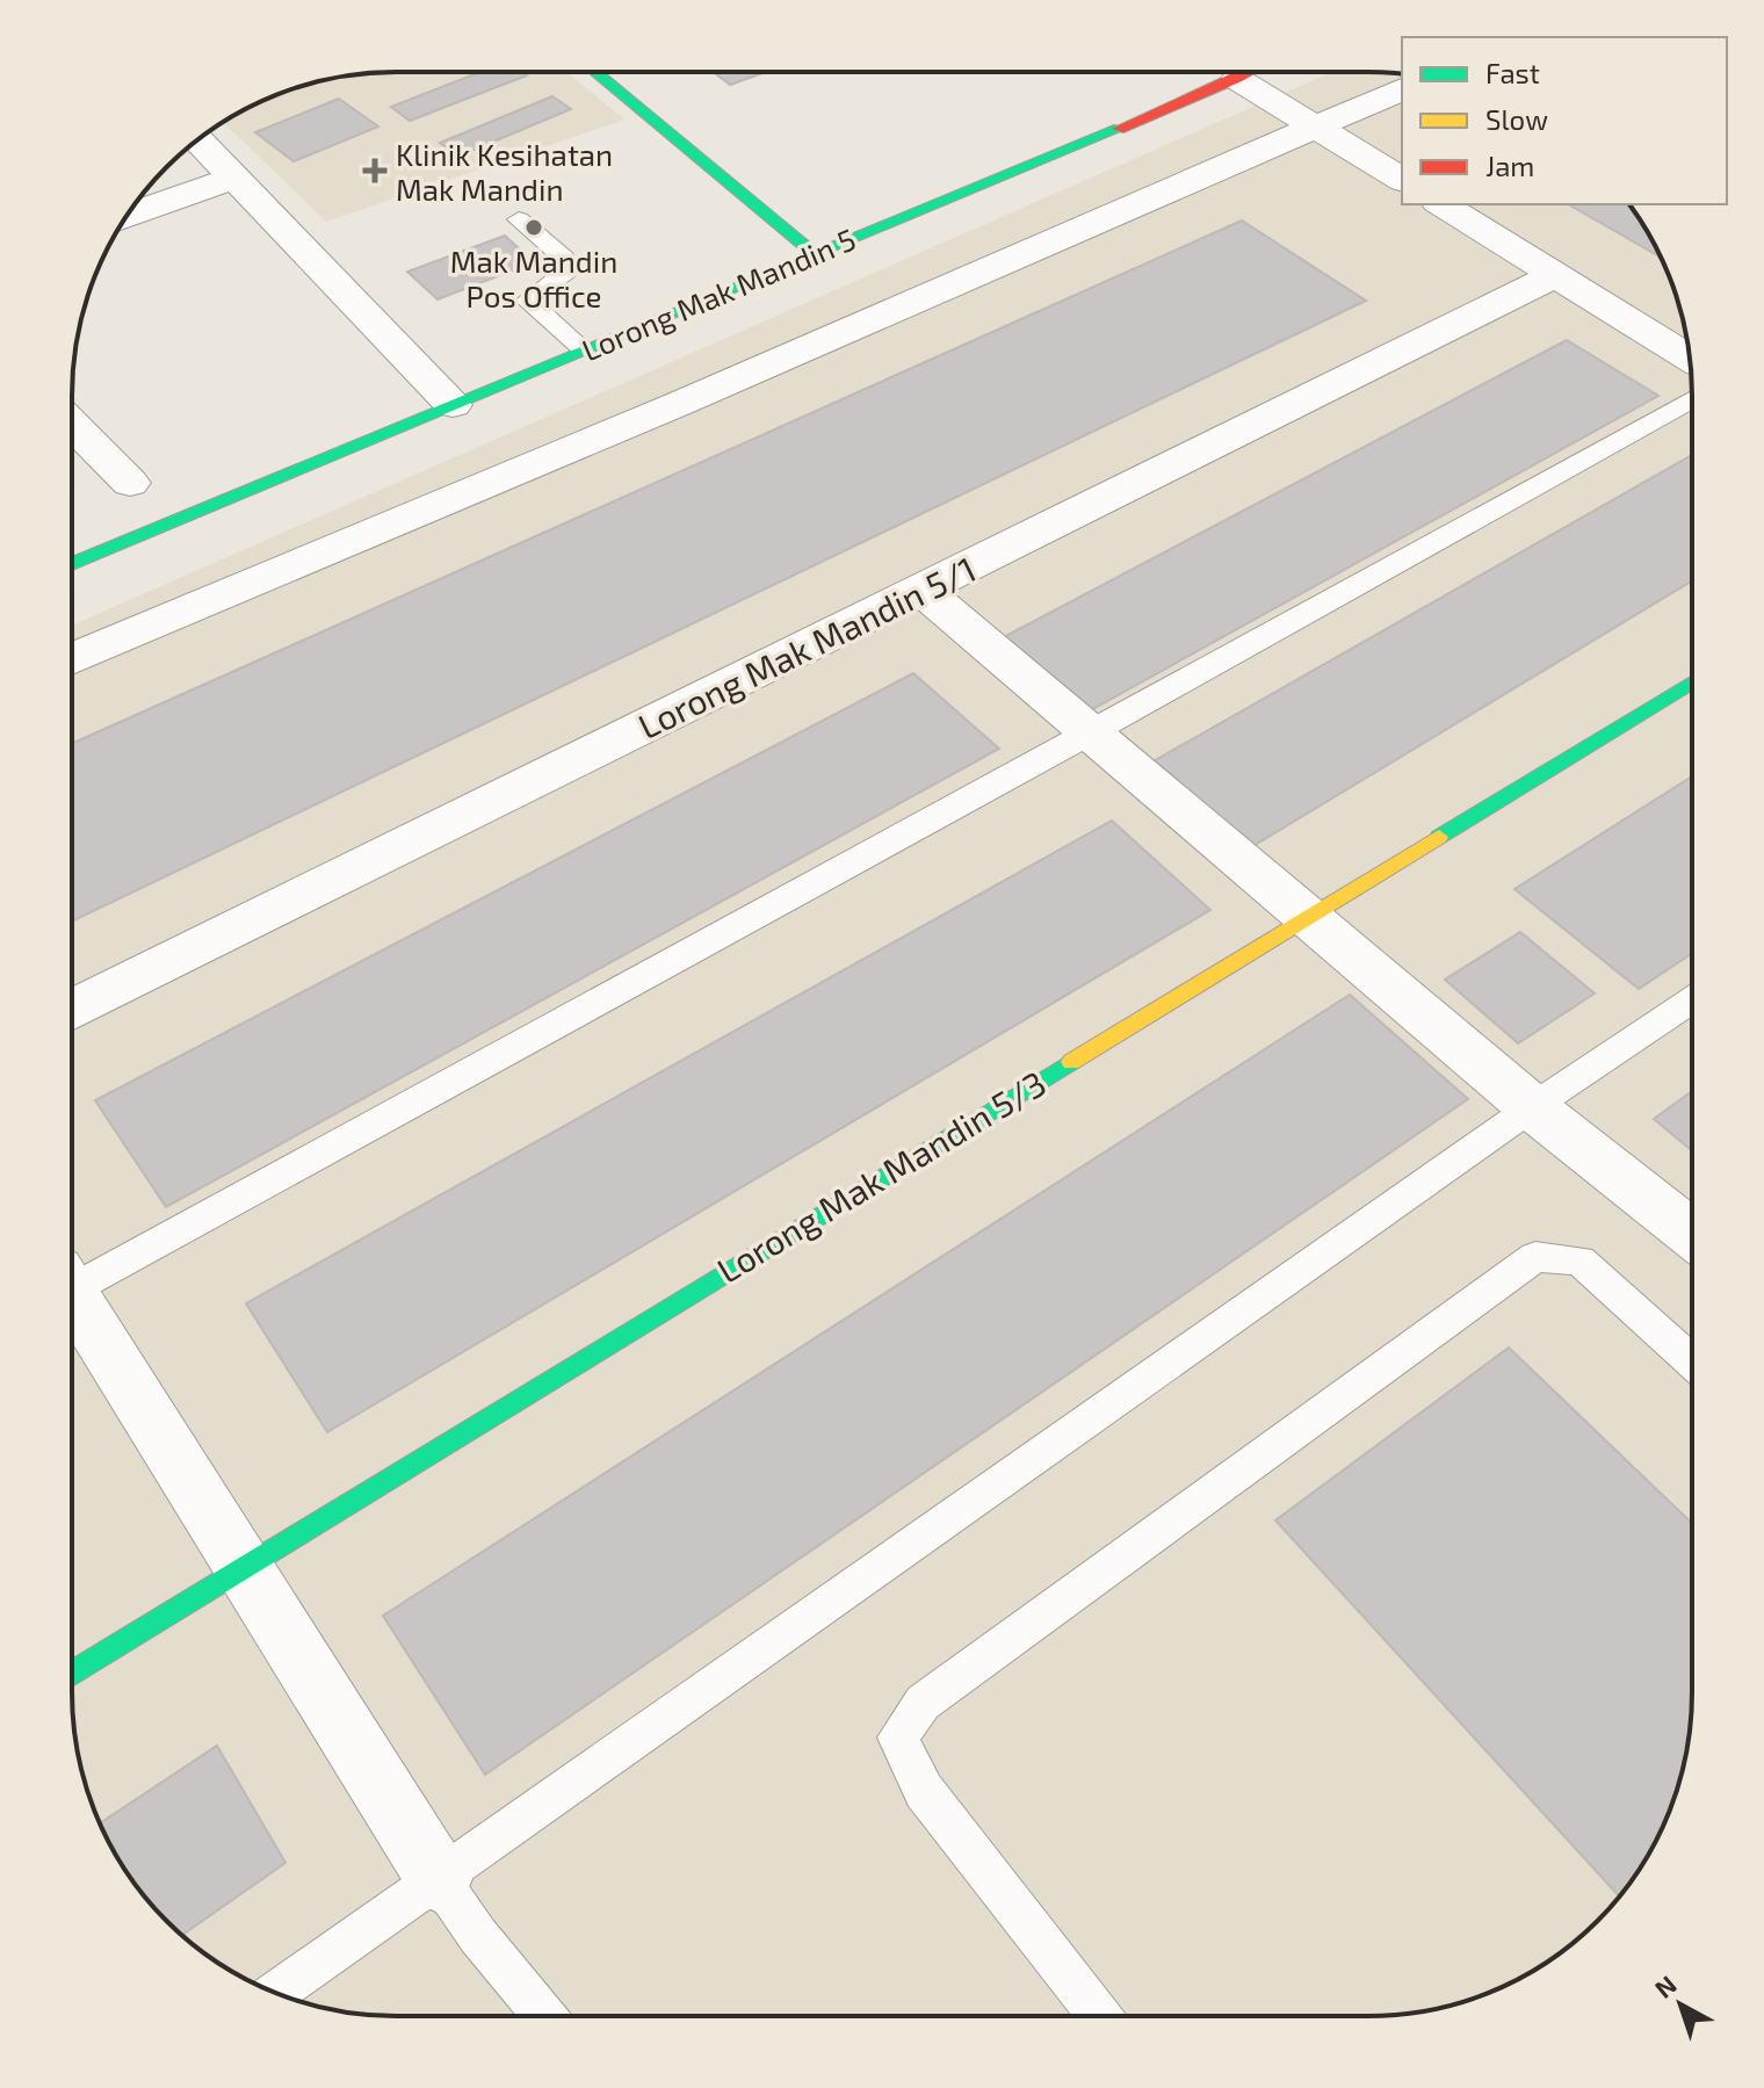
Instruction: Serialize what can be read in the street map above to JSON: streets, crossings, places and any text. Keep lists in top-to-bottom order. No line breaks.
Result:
{"streets":{"street":["Lorong Mak Mandin 5","Lorong Mak Mandin 5/1","Lorong Mak Mandin 5/3"]},"places":{"health":["Klinik Kesihatan Mak Mandin"],"other":["Mak Mandin Pos Office"]},"legend":["Fast","Slow","Jam"],"north":"top left"}
